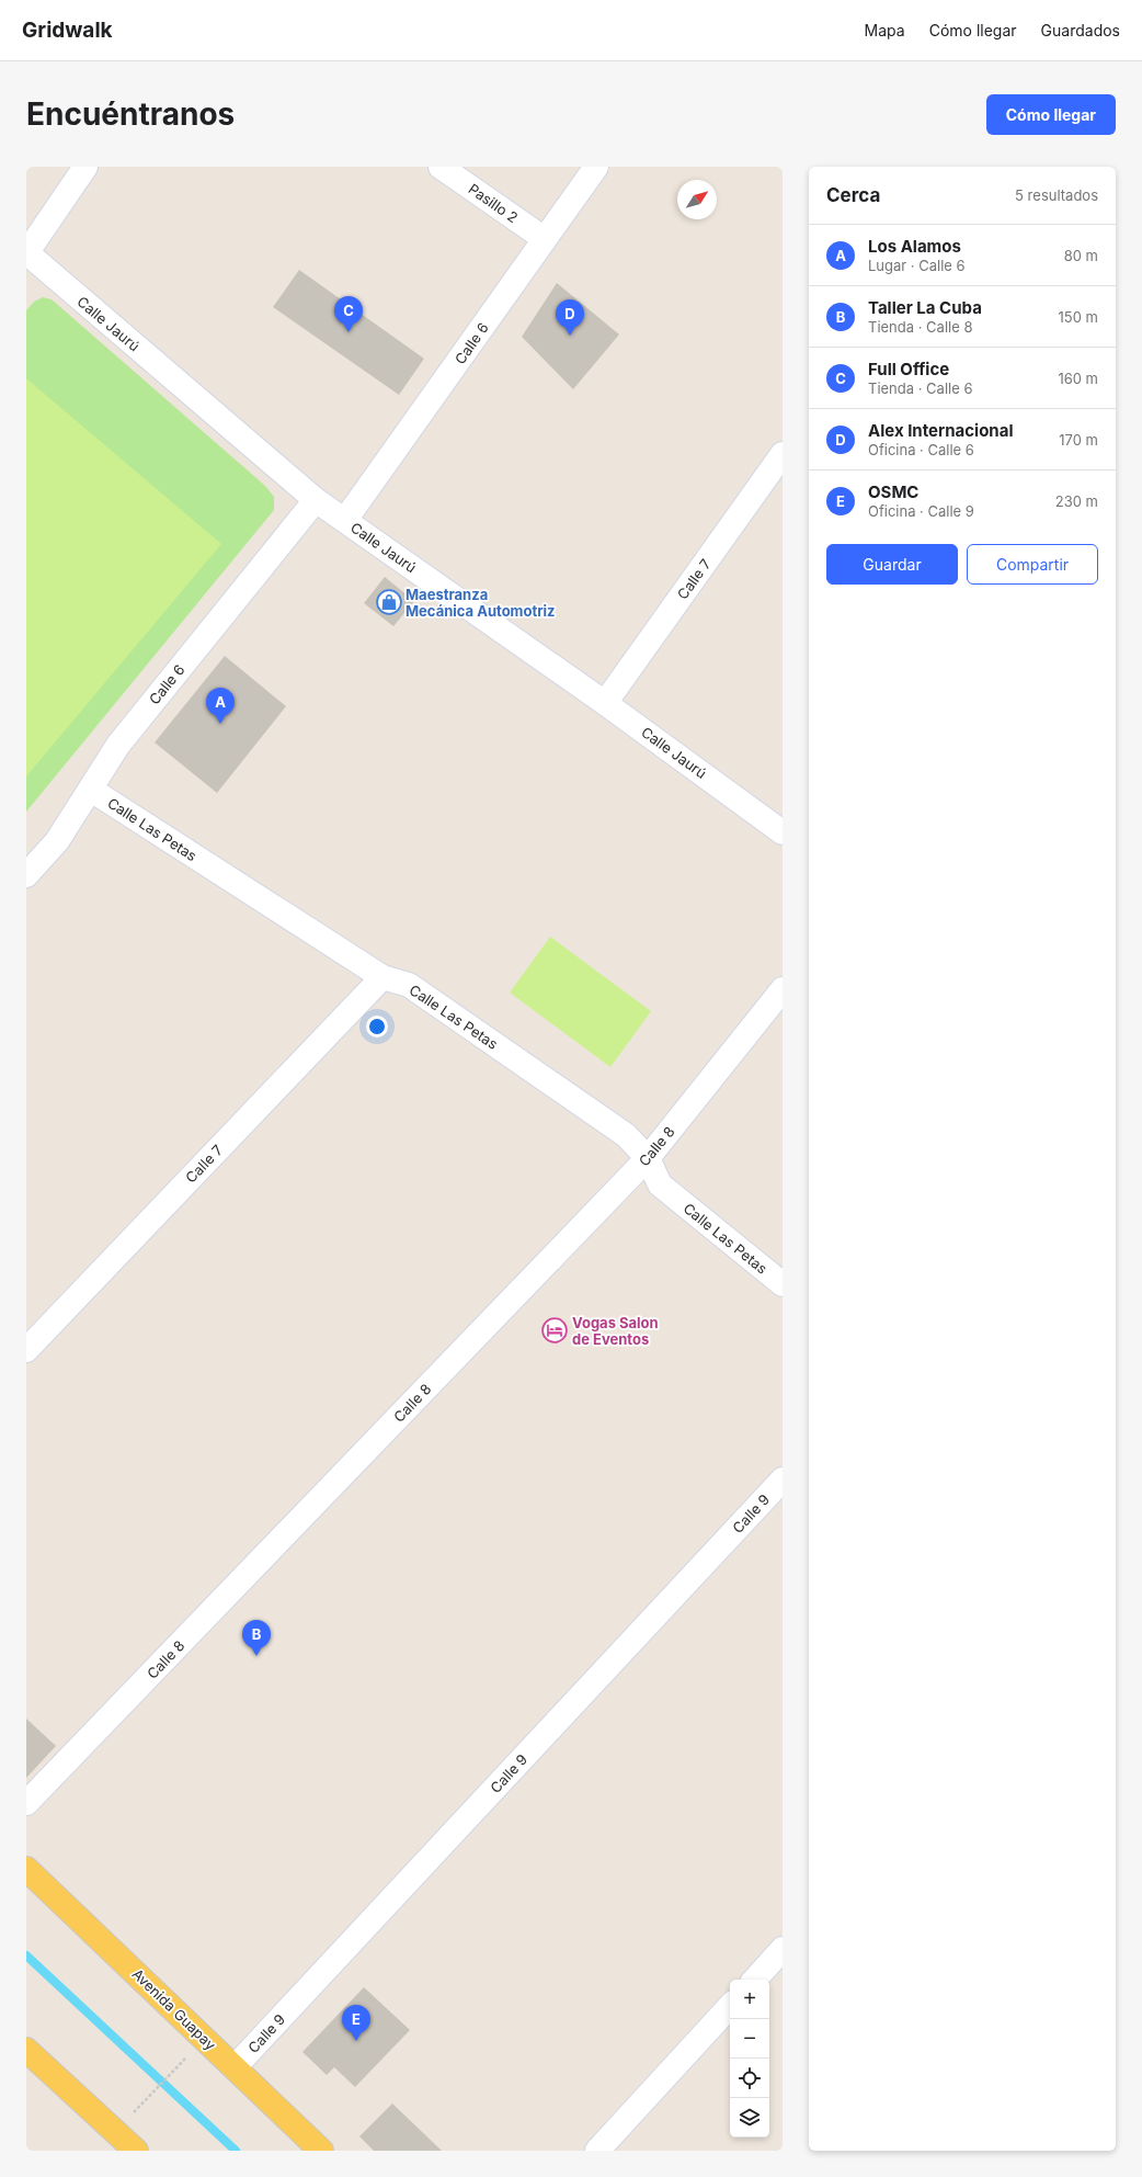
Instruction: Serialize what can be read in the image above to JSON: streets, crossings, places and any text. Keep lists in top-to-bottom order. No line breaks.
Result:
{"streets":{"main road":["Avenida Guapay"],"street":["Pasillo 2","Calle Jaurú","Calle 6","Calle 7","Calle Las Petas","Calle 8","Calle 9"]},"crossings":[["Pasillo 2","Calle 6"],["Calle Jaurú","Calle 6"],["Calle Jaurú","Calle 7"],["Calle 6","Calle Las Petas"],["Calle 7","Calle Las Petas"],["Calle Las Petas","Calle 8"],["Calle 9","Avenida Guapay"]],"places":{"shop":["Maestranza Mecánica Automotriz"],"hotel":["Vogas Salon de Eventos"]},"north":"top right","page":{"header":"Gridwalk","nav":["Mapa","Cómo llegar","Guardados"],"buttons":["Cómo llegar",["Guardar","Compartir"]],"title":"Encuéntranos","heading":["Cerca","5 resultados"],"list":[{"mark":"A","name":"Los Alamos","note":"Lugar · Calle 6","value":"80 m"},{"mark":"B","name":"Taller La Cuba","note":"Tienda · Calle 8","value":"150 m"},{"mark":"C","name":"Full Office","note":"Tienda · Calle 6","value":"160 m"},{"mark":"D","name":"Alex Internacional","note":"Oficina · Calle 6","value":"170 m"},{"mark":"E","name":"OSMC","note":"Oficina · Calle 9","value":"230 m"}],"pins":["C","D","A","B","E"],"map_buttons":["+","−"]}}
